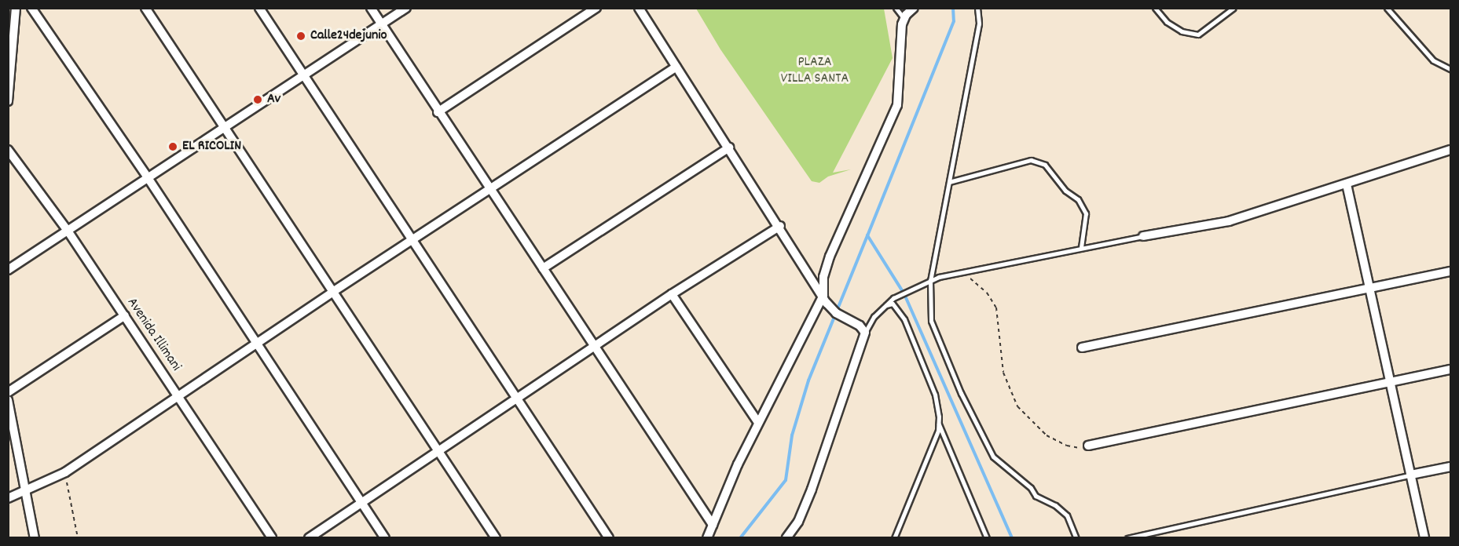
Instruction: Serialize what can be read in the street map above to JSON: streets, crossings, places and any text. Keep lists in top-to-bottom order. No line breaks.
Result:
{"streets":{"street":["Avenida Illimani"]},"parks":["PLAZA VILLA SANTA"],"places":["Calle24dejunio","Av","EL RICOLIN"]}
